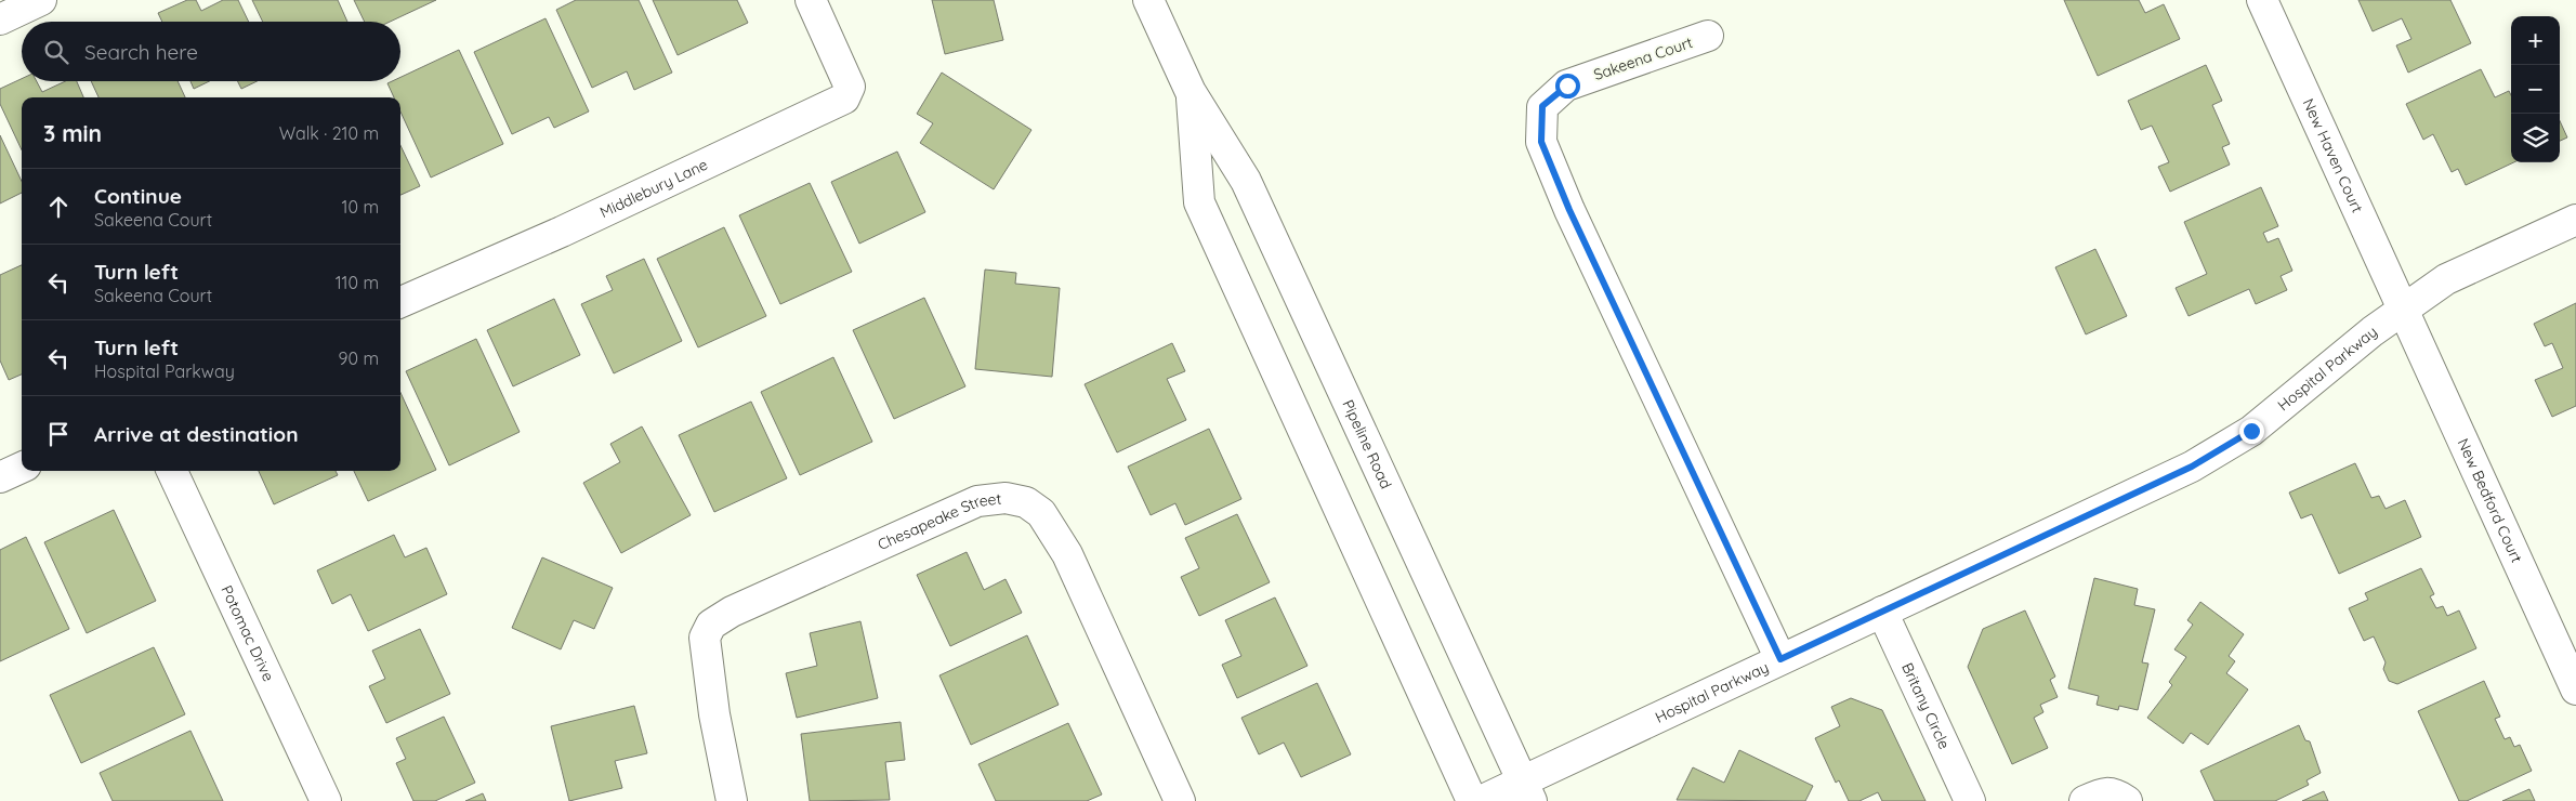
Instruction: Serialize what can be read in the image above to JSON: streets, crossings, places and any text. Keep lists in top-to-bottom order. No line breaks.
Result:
{"streets":{"street":["Sakeena Court","New Haven Court","Middlebury Lane","Hospital Parkway","Pipeline Road","New Bedford Court","Chesapeake Street","Potomac Drive","Britany Circle"]},"crossings":[["Sakeena Court","Hospital Parkway"],["New Haven Court","Hospital Parkway"],["New Haven Court","New Bedford Court"],["Hospital Parkway","Pipeline Road"],["Hospital Parkway","New Bedford Court"],["Hospital Parkway","Britany Circle"]],"page":{"map_buttons":["+","−"],"search":"Search here","heading":["3 min","Walk · 210 m"],"list":[["Continue","Sakeena Court","10 m"],["Turn left","Sakeena Court","110 m"],["Turn left","Hospital Parkway","90 m"],"Arrive at destination"]}}
